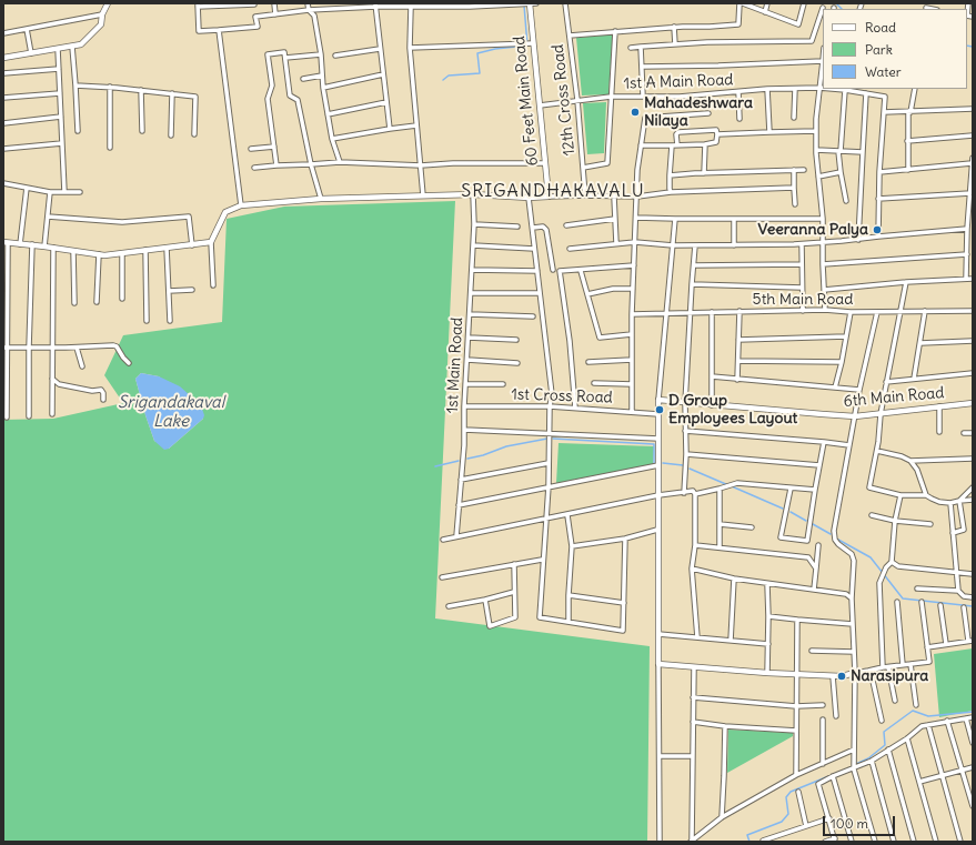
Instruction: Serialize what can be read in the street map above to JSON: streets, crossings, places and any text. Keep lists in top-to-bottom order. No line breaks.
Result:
{"streets":{"street":["1st A Main Road","12th Cross Road","60 Feet Main Road","5th Main Road","1st Main Road","1st Cross Road","6th Main Road"]},"crossings":[["1st A Main Road","12th Cross Road"],["1st A Main Road","60 Feet Main Road"],["1st Main Road","1st Cross Road"]],"districts":["SRIGANDHAKAVALU"],"water":["Srigandakaval Lake"],"places":["Mahadeshwara Nilaya","Veeranna Palya","D Group Employees Layout","Narasipura"],"legend":["Road","Park","Water"],"scale_bar":"100 m"}
